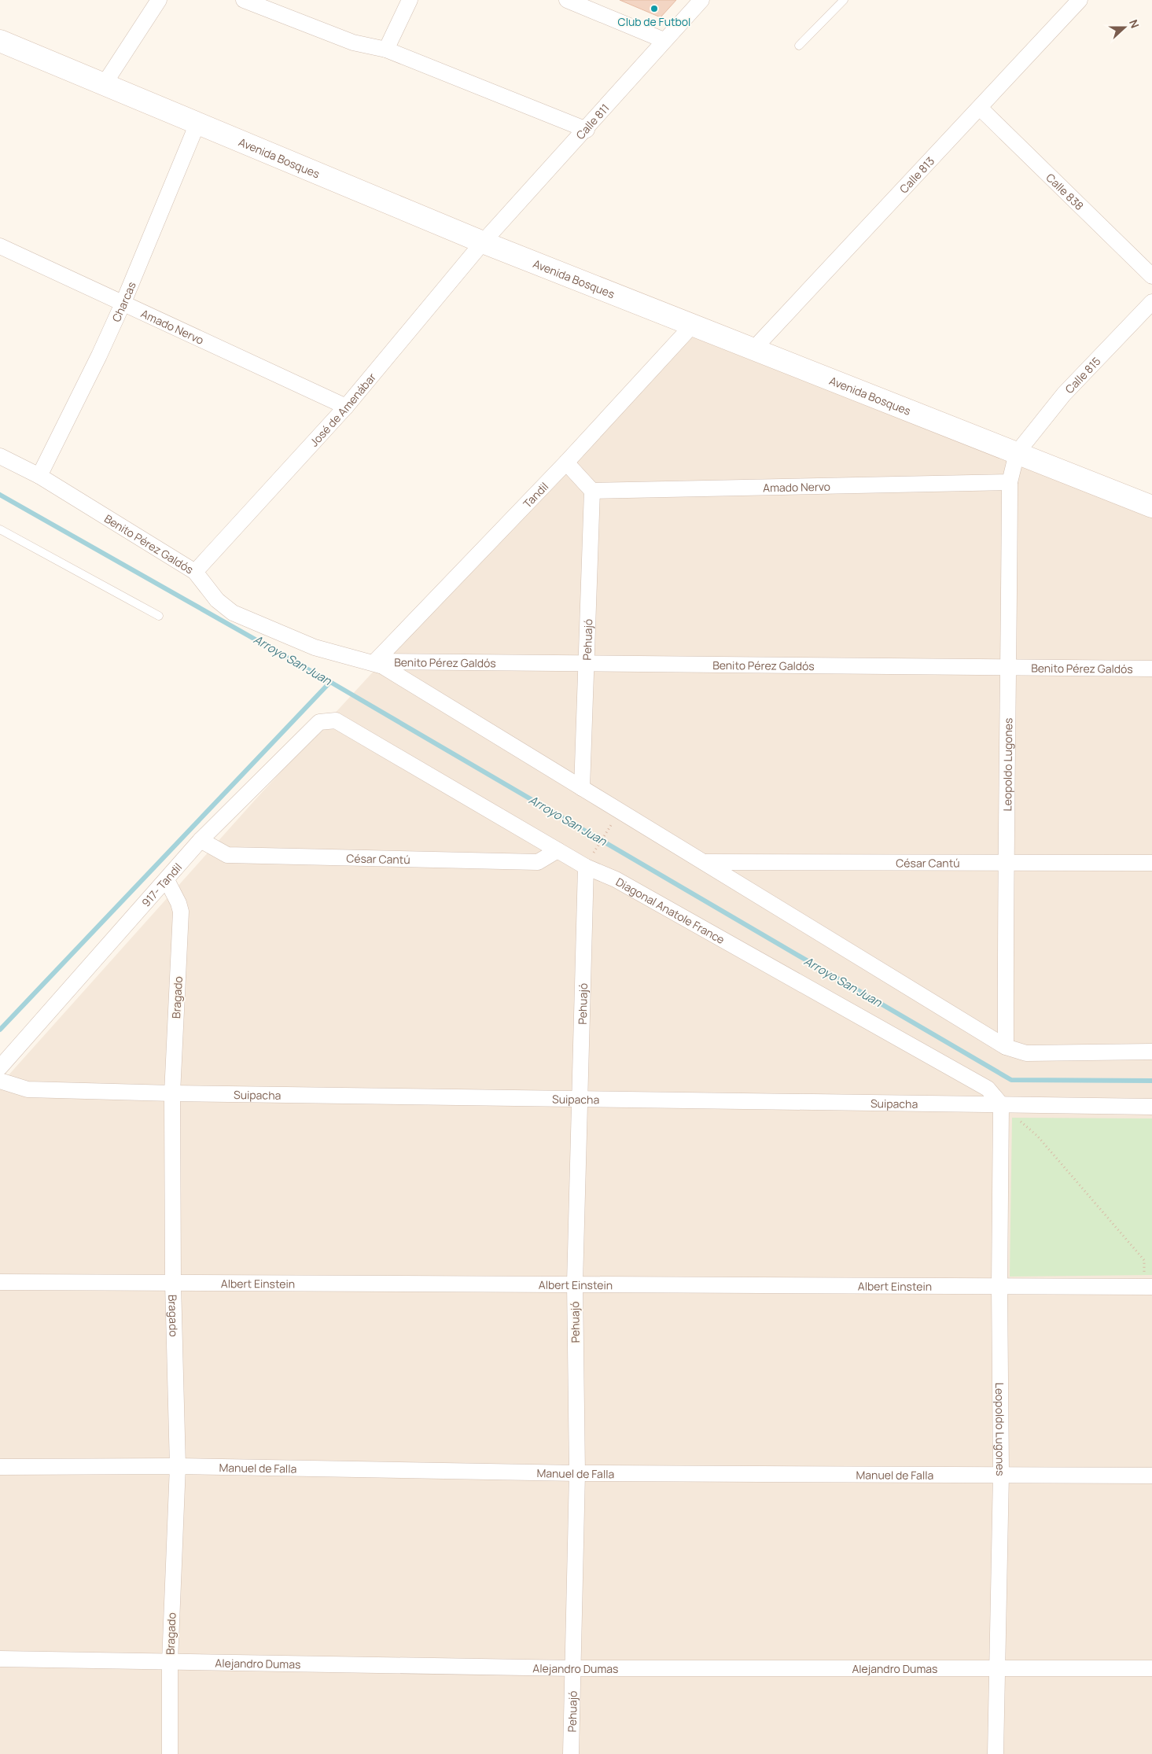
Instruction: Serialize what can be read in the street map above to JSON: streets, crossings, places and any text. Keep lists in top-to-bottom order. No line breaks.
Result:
{"streets":{"main road":["Avenida Bosques"],"street":["Calle 811","Calle 813","Calle 838","Charcas","Amado Nervo","Calle 815","José de Amenábar","Tandil","Benito Pérez Galdós","Pehuajó","Leopoldo Lugones","César Cantú","917- Tandil","Diagonal Anatole France","Bragado","Suipacha","Albert Einstein","Manuel de Falla","Alejandro Dumas"]},"crossings":[["Calle 811","Avenida Bosques"],["Calle 811","José de Amenábar"],["Avenida Bosques","Calle 813"],["Avenida Bosques","Charcas"],["Avenida Bosques","Calle 815"],["Avenida Bosques","José de Amenábar"],["Avenida Bosques","Tandil"],["Calle 813","Calle 838"],["Charcas","Amado Nervo"],["Charcas","Benito Pérez Galdós"],["Amado Nervo","José de Amenábar"],["Amado Nervo","Pehuajó"],["Amado Nervo","Leopoldo Lugones"],["José de Amenábar","Benito Pérez Galdós"],["Tandil","Benito Pérez Galdós"],["Benito Pérez Galdós","Pehuajó"],["Benito Pérez Galdós","Leopoldo Lugones"],["Pehuajó","Diagonal Anatole France"],["Pehuajó","Suipacha"],["Pehuajó","Albert Einstein"],["Pehuajó","Manuel de Falla"],["Pehuajó","Alejandro Dumas"],["Leopoldo Lugones","César Cantú"],["Leopoldo Lugones","Diagonal Anatole France"],["Leopoldo Lugones","Suipacha"],["Leopoldo Lugones","Albert Einstein"],["Leopoldo Lugones","Manuel de Falla"],["Leopoldo Lugones","Alejandro Dumas"],["César Cantú","917- Tandil"],["César Cantú","Diagonal Anatole France"],["917- Tandil","Diagonal Anatole France"],["917- Tandil","Bragado"],["Diagonal Anatole France","Suipacha"],["Bragado","Suipacha"],["Bragado","Albert Einstein"],["Bragado","Manuel de Falla"],["Bragado","Alejandro Dumas"]],"water":["Arroyo San Juan"],"places":["Club de Futbol"],"north":"right"}
